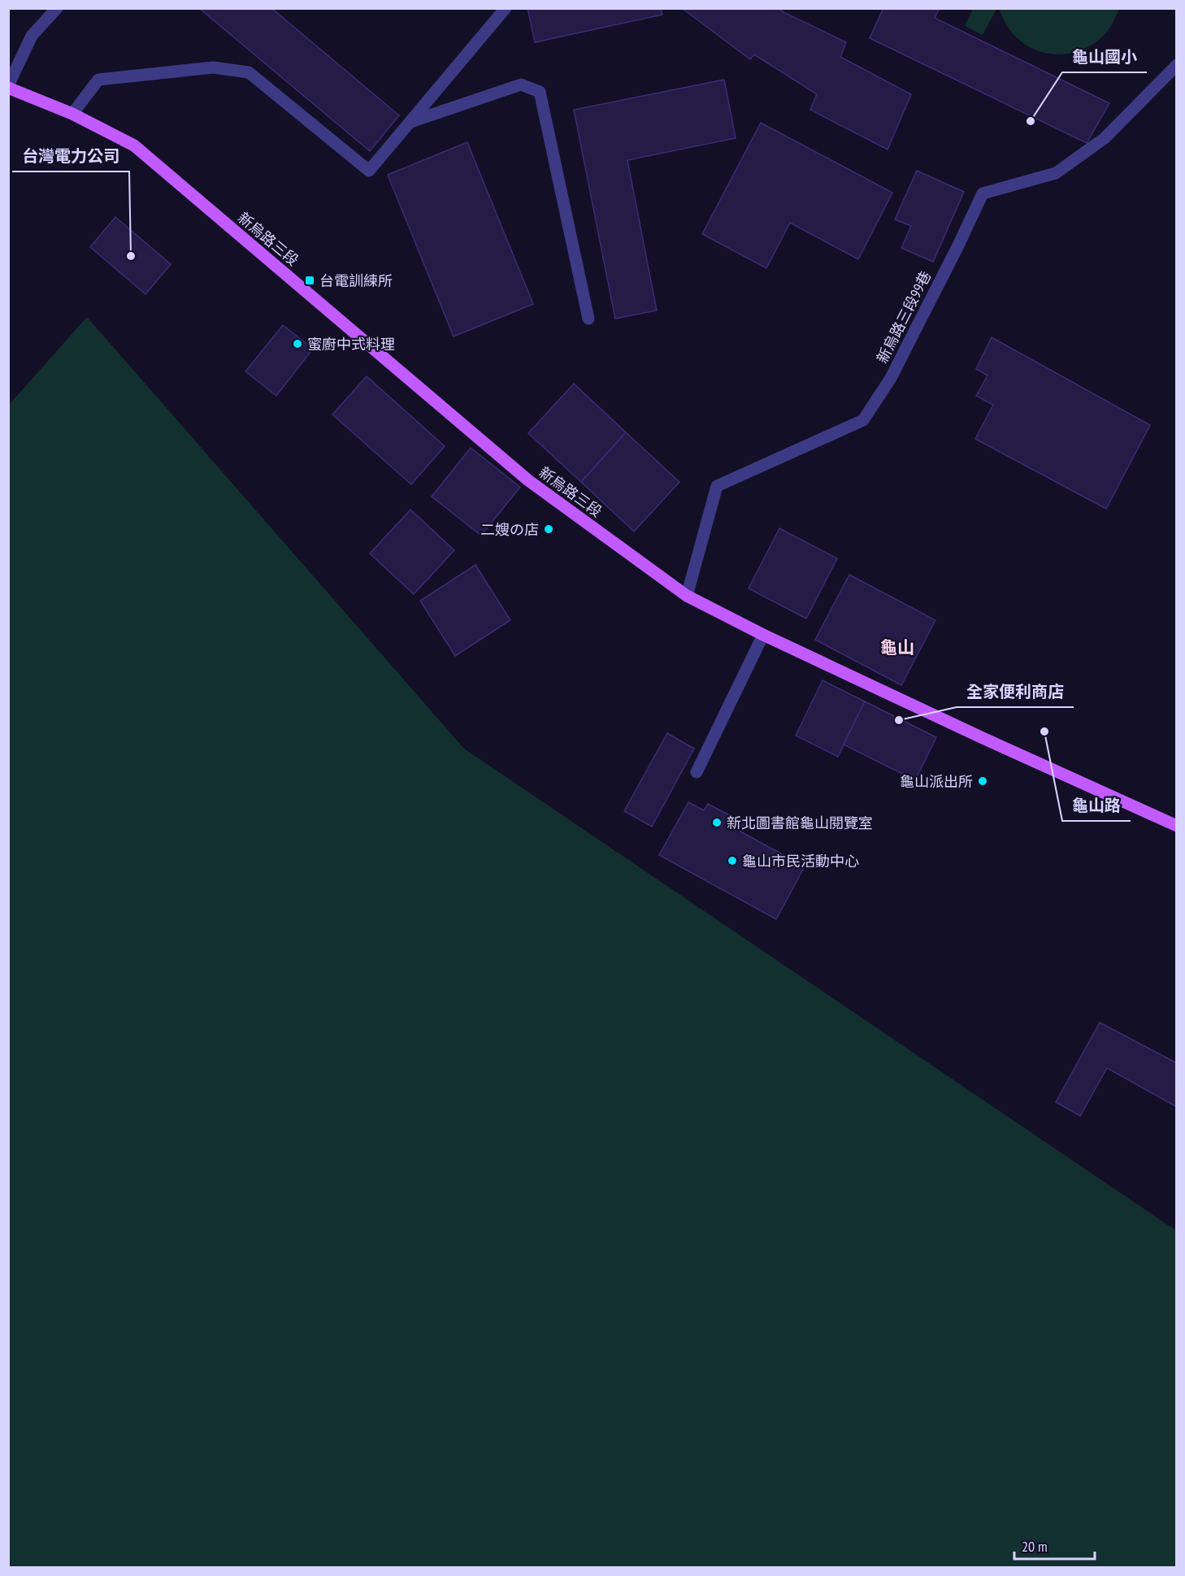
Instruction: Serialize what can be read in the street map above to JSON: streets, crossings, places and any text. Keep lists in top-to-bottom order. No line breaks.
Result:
{"streets":{"main road":["新烏路三段"],"street":["新烏路三段99巷"]},"crossings":[["新烏路三段","新烏路三段99巷"]],"districts":["龜山"],"places":{"other":["龜山國小","台灣電力公司","蜜廚中式料理","二嫂の店","全家便利商店","龜山路","龜山派出所","新北圖書館龜山閱覽室","龜山市民活動中心"],"transit":["台電訓練所"]},"scale_bar":"20 m"}
